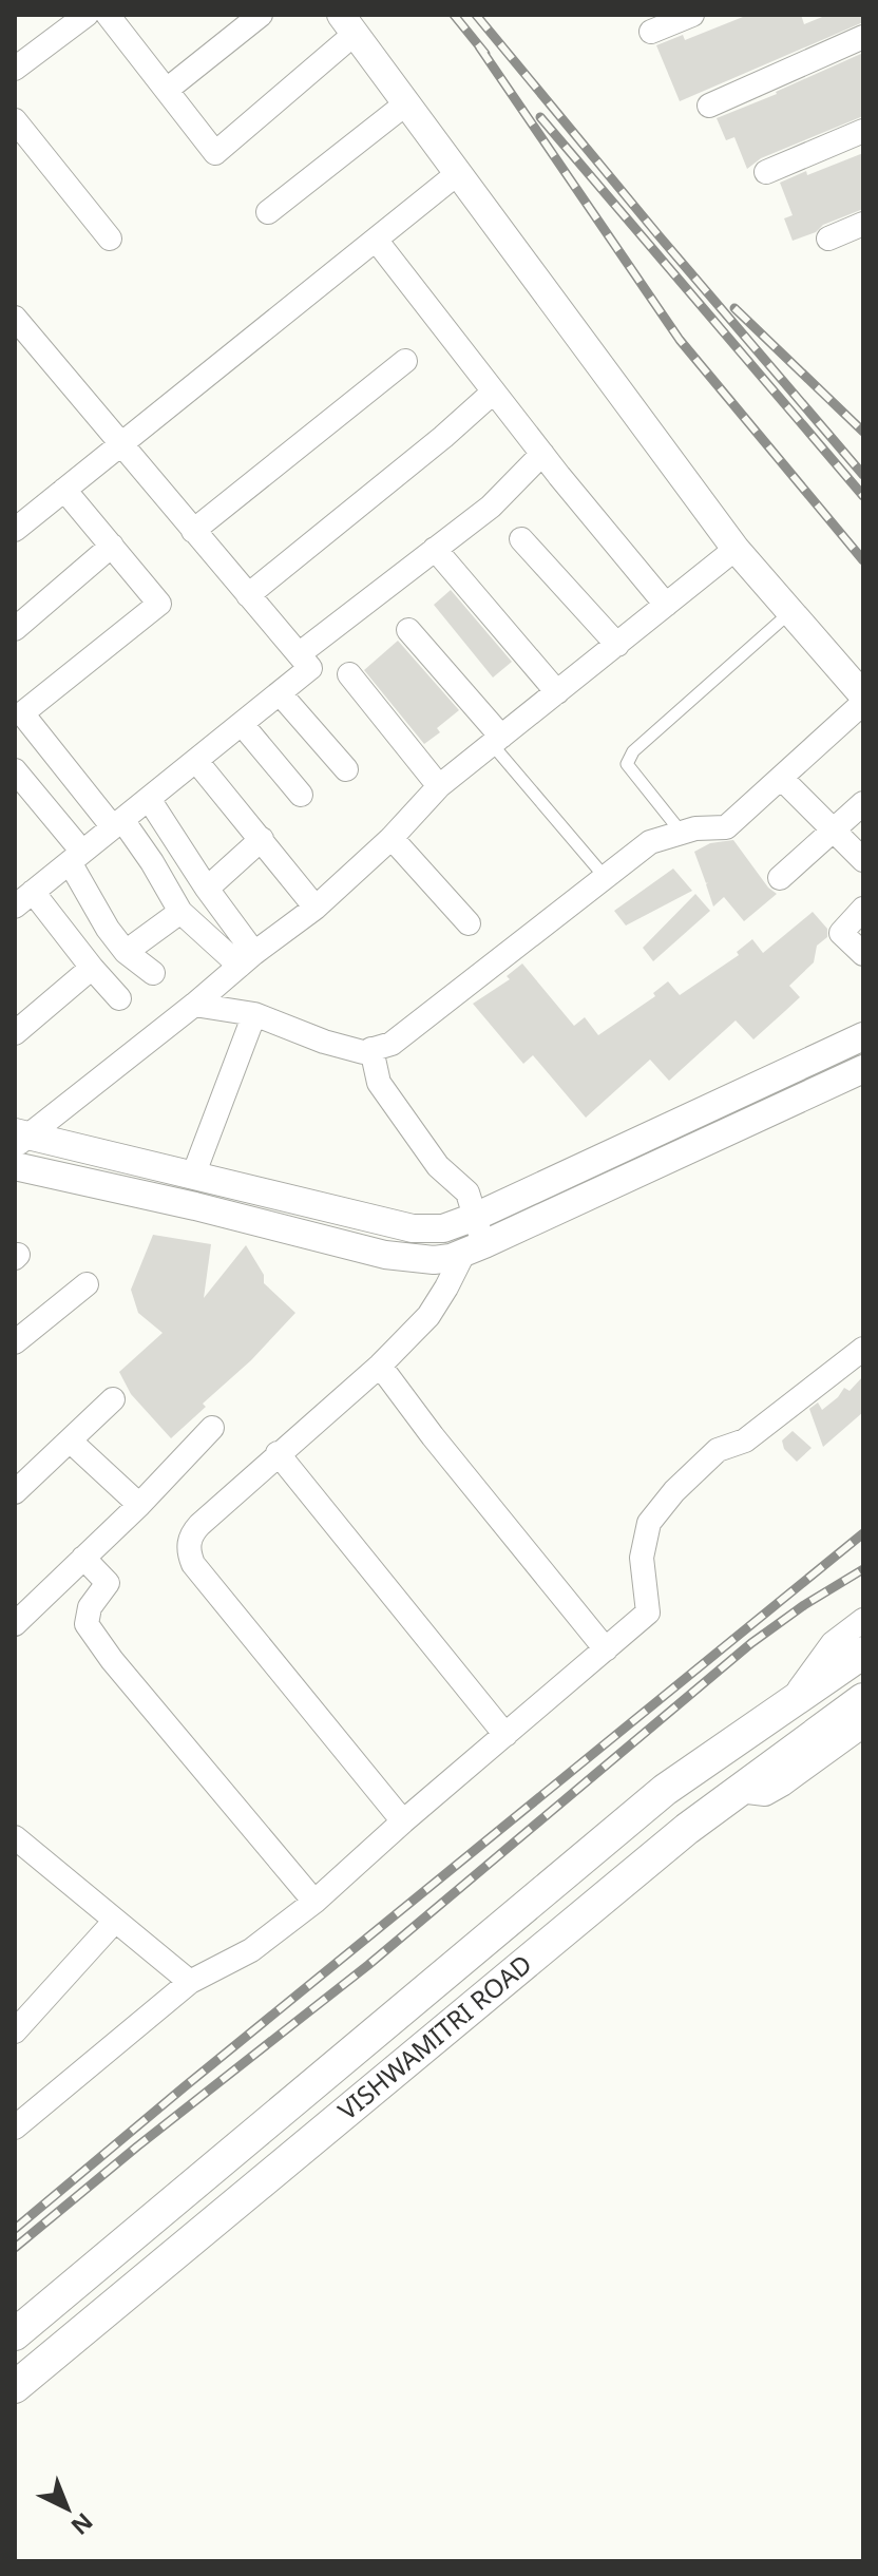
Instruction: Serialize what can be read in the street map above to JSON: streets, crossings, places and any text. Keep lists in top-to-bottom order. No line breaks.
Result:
{"streets":{"main road":["VISHWAMITRI ROAD"]},"north":"bottom right"}
